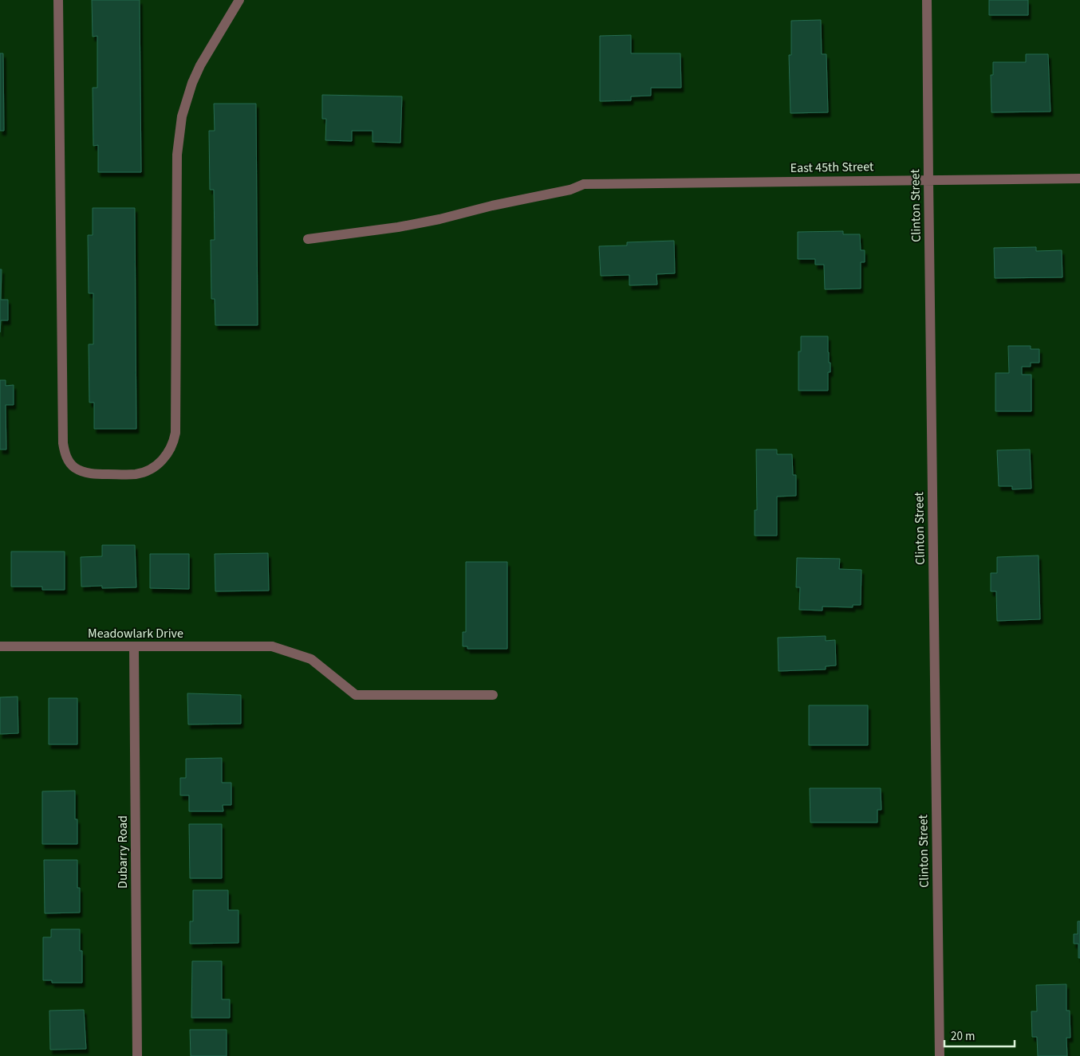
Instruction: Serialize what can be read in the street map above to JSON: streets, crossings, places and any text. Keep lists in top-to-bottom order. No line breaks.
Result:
{"streets":{"street":["East 45th Street","Clinton Street","Meadowlark Drive","Dubarry Road"]},"crossings":[["East 45th Street","Clinton Street"],["Meadowlark Drive","Dubarry Road"]],"scale_bar":"20 m"}
